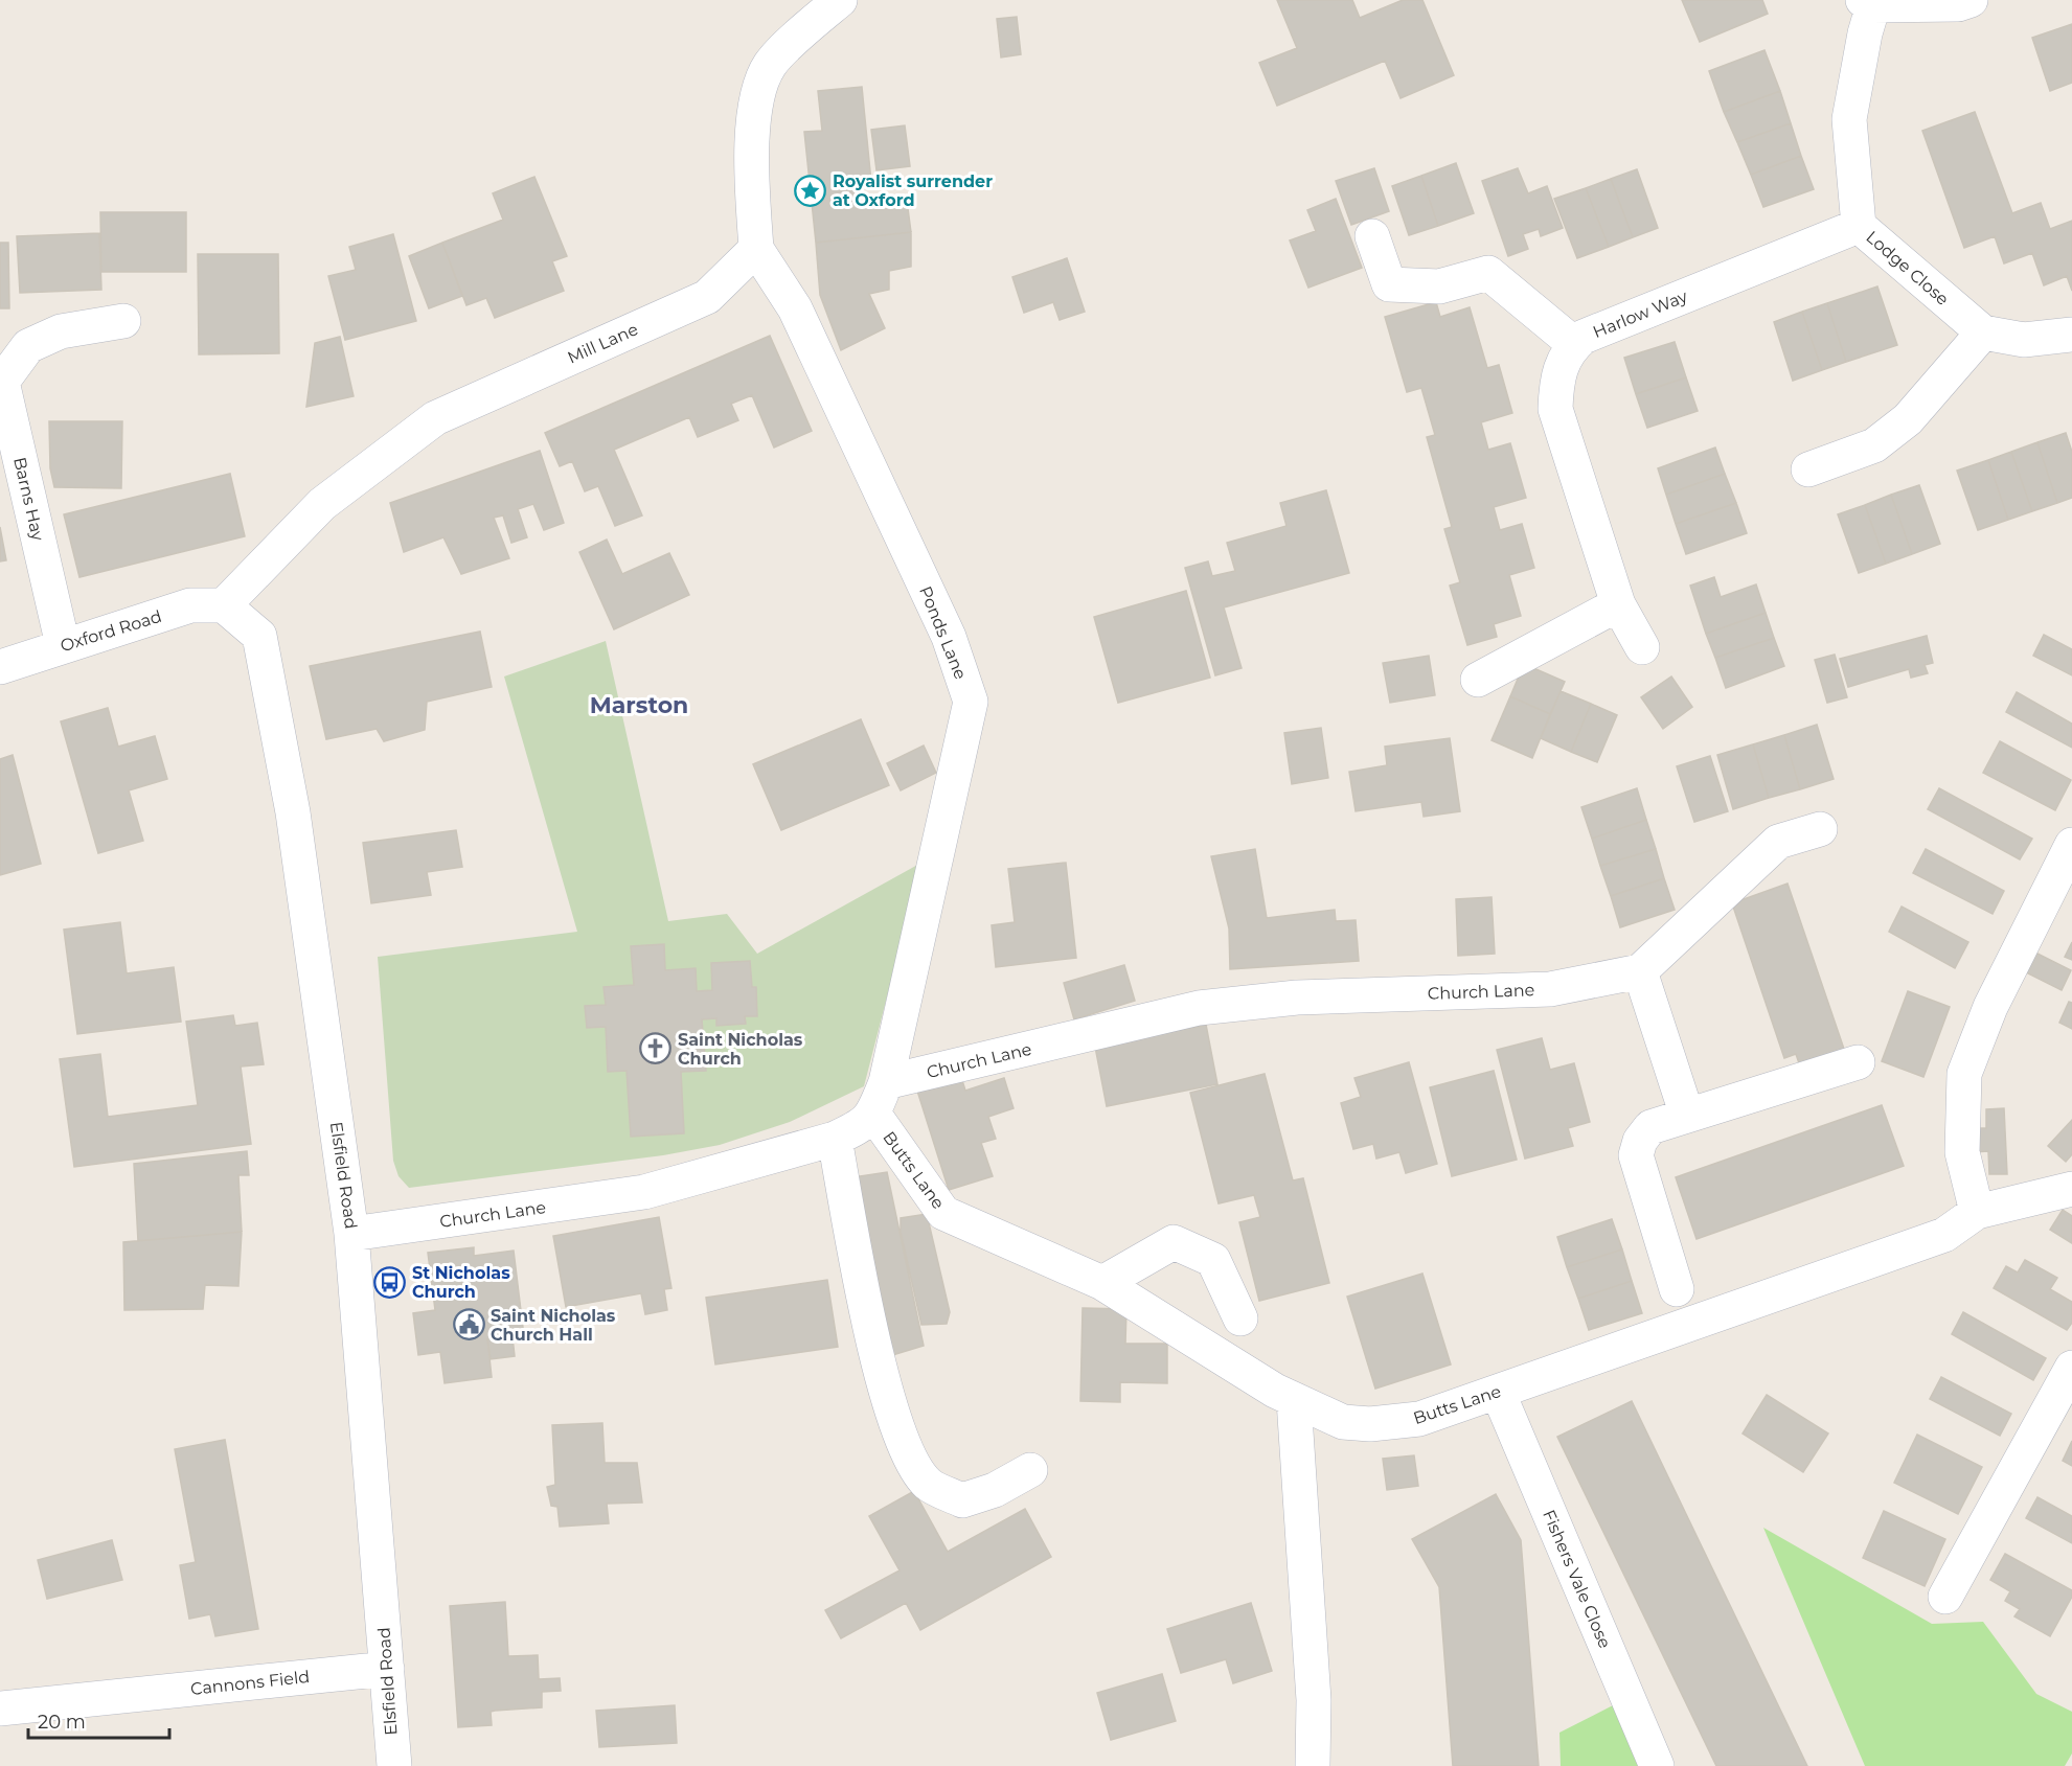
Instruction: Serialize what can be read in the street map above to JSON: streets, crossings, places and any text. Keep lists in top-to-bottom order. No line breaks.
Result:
{"streets":{"street":["Lodge Close","Harlow Way","Mill Lane","Barns Hay","Oxford Road","Ponds Lane","Church Lane","Butts Lane","Elsfield Road","Fishers Vale Close","Cannons Field"]},"crossings":[["Lodge Close","Harlow Way"],["Mill Lane","Oxford Road"],["Mill Lane","Ponds Lane"],["Mill Lane","Elsfield Road"],["Barns Hay","Oxford Road"],["Oxford Road","Elsfield Road"],["Ponds Lane","Church Lane"],["Ponds Lane","Butts Lane"],["Church Lane","Butts Lane"],["Church Lane","Elsfield Road"],["Butts Lane","Fishers Vale Close"],["Elsfield Road","Cannons Field"]],"districts":["Marston"],"places":{"place":["Royalist surrender at Oxford"],"church":["Saint Nicholas Church"],"bus stop":["St Nicholas Church"],"public building":["Saint Nicholas Church Hall"]},"scale_bar":"20 m"}
